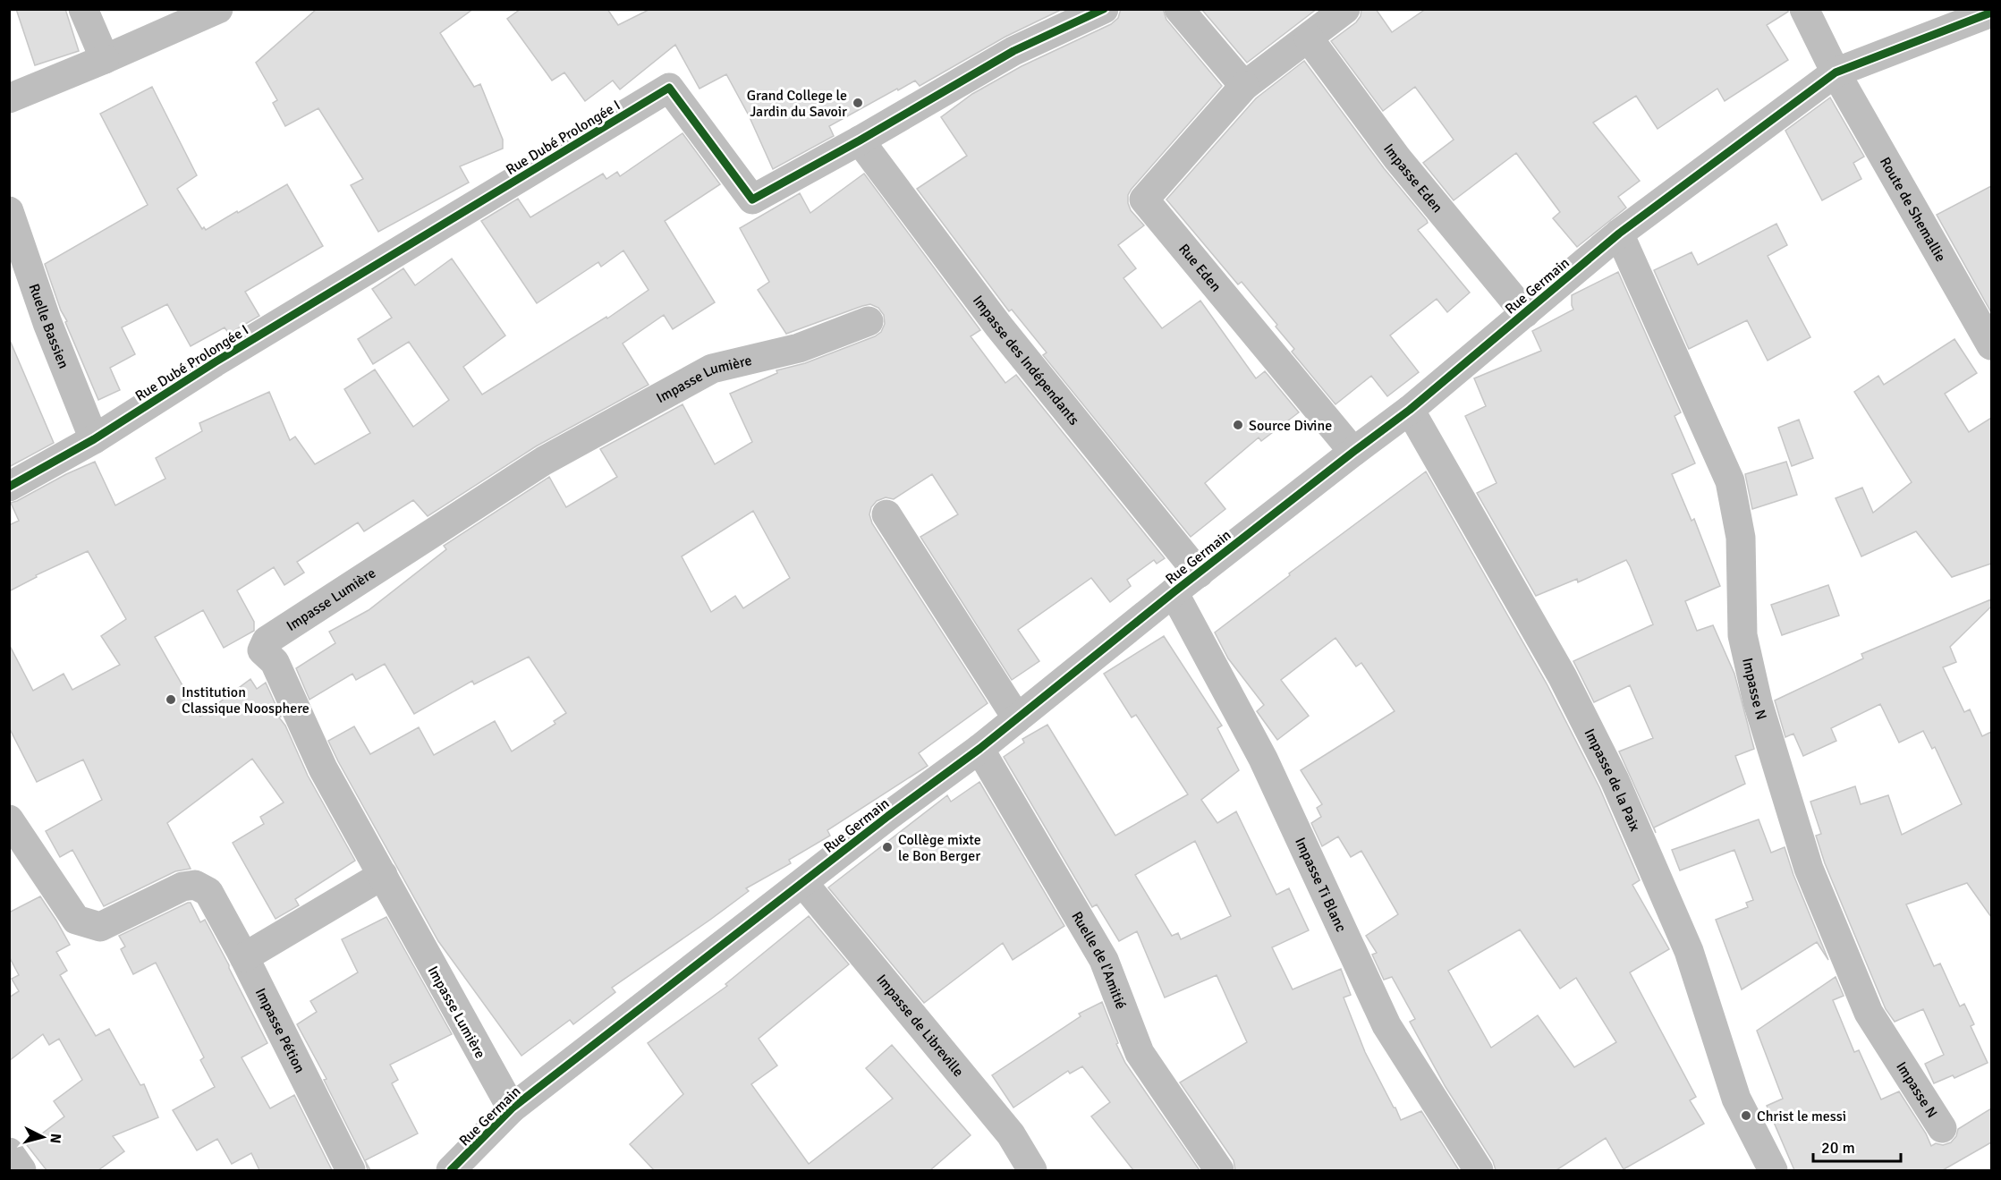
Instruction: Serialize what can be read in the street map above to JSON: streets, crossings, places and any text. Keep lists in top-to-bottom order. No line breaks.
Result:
{"streets":{"street":["Rue Dubé Prolongée I","Impasse Eden","Route de Shemallie","Rue Eden","Rue Germain","Ruelle Bassien","Impasse des Indépendants","Impasse Lumière","Impasse N","Impasse de la Paix","Impasse Ti Blanc","Ruelle de l'Amitié","Impasse de Libreville","Impasse Pétion"]},"crossings":[["Rue Dubé Prolongée I","Ruelle Bassien"],["Rue Dubé Prolongée I","Impasse des Indépendants"],["Impasse Eden","Rue Germain"],["Route de Shemallie","Rue Germain"],["Rue Eden","Rue Germain"],["Rue Germain","Impasse des Indépendants"],["Rue Germain","Impasse Lumière"],["Rue Germain","Impasse N"],["Rue Germain","Impasse de la Paix"],["Rue Germain","Impasse Ti Blanc"],["Rue Germain","Ruelle de l'Amitié"],["Rue Germain","Impasse de Libreville"]],"places":["Grand College le Jardin du Savoir","Source Divine","Institution Classique Noosphere","Collège mixte le Bon Berger","Christ le messi"],"scale_bar":"20 m","north":"right"}
